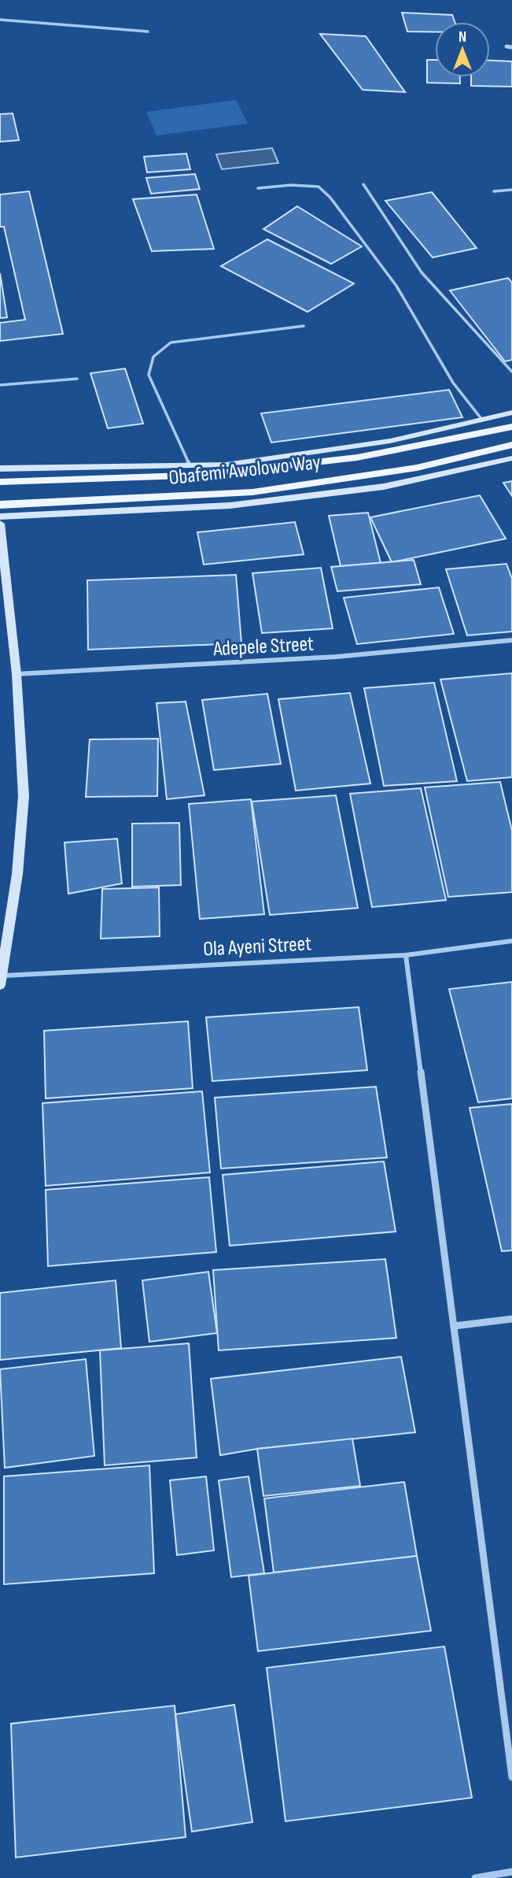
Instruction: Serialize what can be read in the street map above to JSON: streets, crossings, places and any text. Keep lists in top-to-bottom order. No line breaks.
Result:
{"streets":{"main road":["Obafemi Awolowo Way"],"street":["Adepele Street","Ola Ayeni Street"]},"north":"top"}
